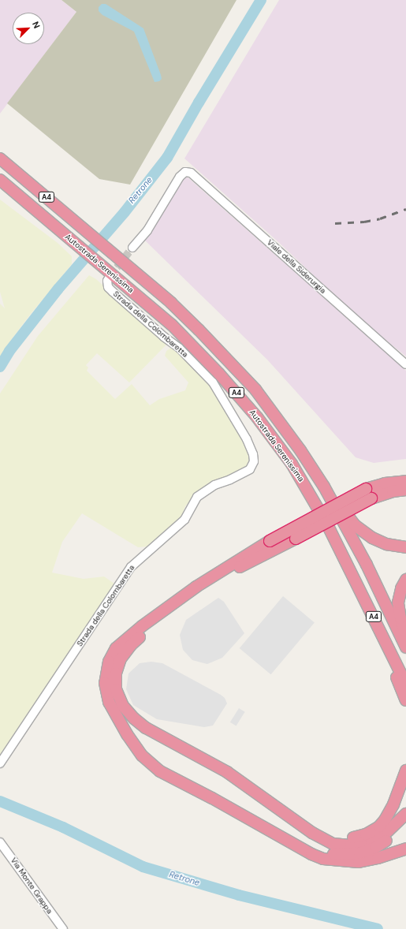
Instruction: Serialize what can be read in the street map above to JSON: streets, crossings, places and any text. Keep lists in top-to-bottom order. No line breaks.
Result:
{"streets":{"highway":["A4","Autostrada Serenissima"],"street":["Viale della Siderurgia","Strada della Colombaretta","Via Monte Grappa"]},"water":["Retrone"],"north":"top right"}
